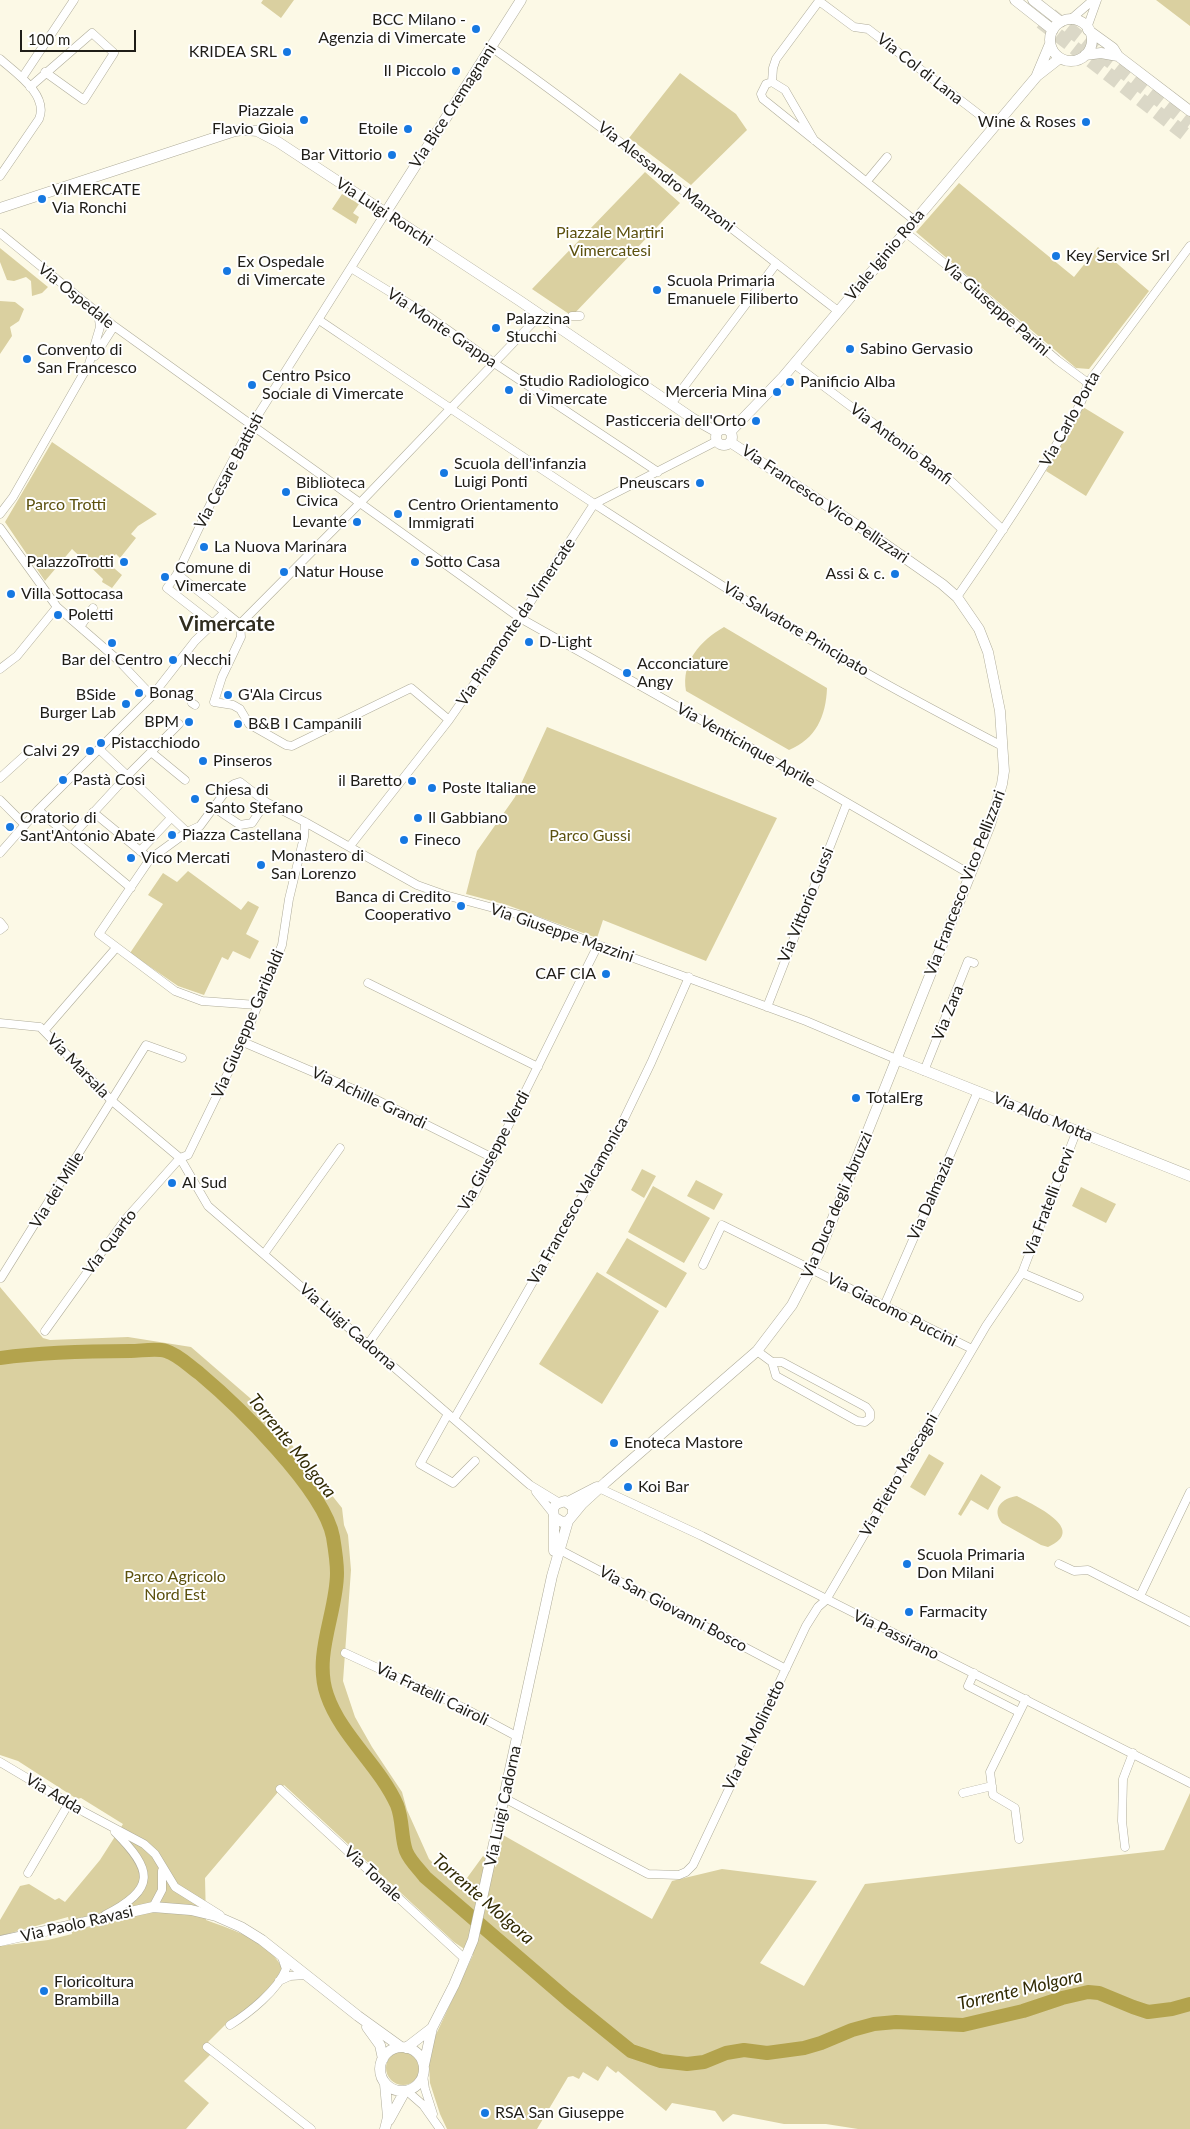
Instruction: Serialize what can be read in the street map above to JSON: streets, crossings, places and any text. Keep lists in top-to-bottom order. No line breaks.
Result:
{"streets":{"street":["Via Col di Lana","Via Bice Cremagnani","Via Alessandro Manzoni","Via Luigi Ronchi","Viale Iginio Rota","Via Ospedale","Via Giuseppe Parini","Via Monte Grappa","Via Carlo Porta","Via Antonio Banfi","Via Cesare Battisti","Via Francesco Vico Pellizzari","Via Pinamonte da Vimercate","Via Salvatore Principato","Via Venticinque Aprile","Via Vittorio Gussi","Via Giuseppe Mazzini","Via Zara","Via Giuseppe Garibaldi","Via Marsala","Via Achille Grandi","Via Aldo Motta","Via Giuseppe Verdi","Via dei Mille","Via Dalmazia","Via Francesco Valcamonica","Via Fratelli Cervi","Via Duca degli Abruzzi","Via Quarto","Via Giacomo Puccini","Via Luigi Cadorna","Via Pietro Mascagni","Via San Giovanni Bosco","Via Passirano","Via Fratelli Cairoli","Via del Molinetto","Via Adda","Via Tonale","Via Paolo Ravasi"]},"crossings":[["Via Col di Lana","Viale Iginio Rota"],["Via Bice Cremagnani","Via Alessandro Manzoni"],["Via Bice Cremagnani","Via Luigi Ronchi"],["Via Bice Cremagnani","Via Cesare Battisti"],["Via Alessandro Manzoni","Viale Iginio Rota"],["Via Luigi Ronchi","Via Cesare Battisti"],["Viale Iginio Rota","Via Giuseppe Parini"],["Viale Iginio Rota","Via Antonio Banfi"],["Viale Iginio Rota","Via Francesco Vico Pellizzari"],["Via Ospedale","Via Cesare Battisti"],["Via Ospedale","Via Venticinque Aprile"],["Via Giuseppe Parini","Via Carlo Porta"],["Via Monte Grappa","Via Cesare Battisti"],["Via Carlo Porta","Via Antonio Banfi"],["Via Carlo Porta","Via Francesco Vico Pellizzari"],["Via Cesare Battisti","Via Salvatore Principato"],["Via Francesco Vico Pellizzari","Via Salvatore Principato"],["Via Francesco Vico Pellizzari","Via Venticinque Aprile"],["Via Francesco Vico Pellizzari","Via Giuseppe Mazzini"],["Via Francesco Vico Pellizzari","Via Aldo Motta"],["Via Francesco Vico Pellizzari","Via Duca degli Abruzzi"],["Via Pinamonte da Vimercate","Via Salvatore Principato"],["Via Pinamonte da Vimercate","Via Venticinque Aprile"],["Via Pinamonte da Vimercate","Via Giuseppe Mazzini"],["Via Venticinque Aprile","Via Vittorio Gussi"],["Via Vittorio Gussi","Via Giuseppe Mazzini"],["Via Giuseppe Mazzini","Via Giuseppe Garibaldi"],["Via Giuseppe Mazzini","Via Aldo Motta"],["Via Giuseppe Mazzini","Via Giuseppe Verdi"],["Via Giuseppe Mazzini","Via Francesco Valcamonica"],["Via Giuseppe Mazzini","Via Duca degli Abruzzi"],["Via Zara","Via Aldo Motta"],["Via Giuseppe Garibaldi","Via Marsala"],["Via Giuseppe Garibaldi","Via Achille Grandi"],["Via Giuseppe Garibaldi","Via Quarto"],["Via Giuseppe Garibaldi","Via Luigi Cadorna"],["Via Marsala","Via dei Mille"],["Via Marsala","Via Quarto"],["Via Marsala","Via Luigi Cadorna"],["Via Achille Grandi","Via Giuseppe Verdi"],["Via Aldo Motta","Via Dalmazia"],["Via Aldo Motta","Via Fratelli Cervi"],["Via Aldo Motta","Via Duca degli Abruzzi"],["Via Giuseppe Verdi","Via Luigi Cadorna"],["Via Dalmazia","Via Giacomo Puccini"],["Via Francesco Valcamonica","Via Luigi Cadorna"],["Via Fratelli Cervi","Via Giacomo Puccini"],["Via Fratelli Cervi","Via Pietro Mascagni"],["Via Duca degli Abruzzi","Via Giacomo Puccini"],["Via Duca degli Abruzzi","Via Luigi Cadorna"],["Via Duca degli Abruzzi","Via Passirano"],["Via Quarto","Via Luigi Cadorna"],["Via Giacomo Puccini","Via Pietro Mascagni"],["Via Luigi Cadorna","Via San Giovanni Bosco"],["Via Luigi Cadorna","Via Fratelli Cairoli"],["Via Luigi Cadorna","Via del Molinetto"],["Via Luigi Cadorna","Via Adda"],["Via Luigi Cadorna","Via Tonale"],["Via Pietro Mascagni","Via Passirano"],["Via Pietro Mascagni","Via del Molinetto"],["Via San Giovanni Bosco","Via del Molinetto"],["Via Passirano","Via del Molinetto"],["Via Adda","Via Paolo Ravasi"]],"districts":["Vimercate"],"water":["Torrente Molgora"],"parks":["Piazzale Martiri Vimercatesi","Parco Trotti","Parco Gussi","Parco Agricolo Nord Est"],"places":["BCC Milano - Agenzia di Vimercate","KRIDEA SRL","Il Piccolo","Piazzale Flavio Gioia","Wine & Roses","Etoile","Bar Vittorio","VIMERCATE Via Ronchi","Key Service Srl","Ex Ospedale di Vimercate","Scuola Primaria Emanuele Filiberto","Palazzina Stucchi","Sabino Gervasio","Convento di San Francesco","Panificio Alba","Centro Psico Sociale di Vimercate","Studio Radiologico di Vimercate","Merceria Mina","Pasticceria dell'Orto","Scuola dell'infanzia Luigi Ponti","Pneuscars","Biblioteca Civica","Centro Orientamento Immigrati","Levante","La Nuova Marinara","PalazzoTrotti","Sotto Casa","Natur House","Assi & c.","Comune di Vimercate","Villa Sottocasa","Poletti","D-Light","Bar del Centro","Necchi","Acconciature Angy","Bonag","G'Ala Circus","BSide Burger Lab","BPM","B&B I Campanili","Pistacchiodo","Calvi 29","Pinseros","Pastà Così","il Baretto","Poste Italiane","Chiesa di Santo Stefano","Il Gabbiano","Oratorio di Sant'Antonio Abate","Piazza Castellana","Fineco","Vico Mercati","Monastero di San Lorenzo","Banca di Credito Cooperativo","CAF CIA","TotalErg","Al Sud","Enoteca Mastore","Koi Bar","Scuola Primaria Don Milani","Farmacity","Floricoltura Brambilla","RSA San Giuseppe"],"scale_bar":"100 m"}
